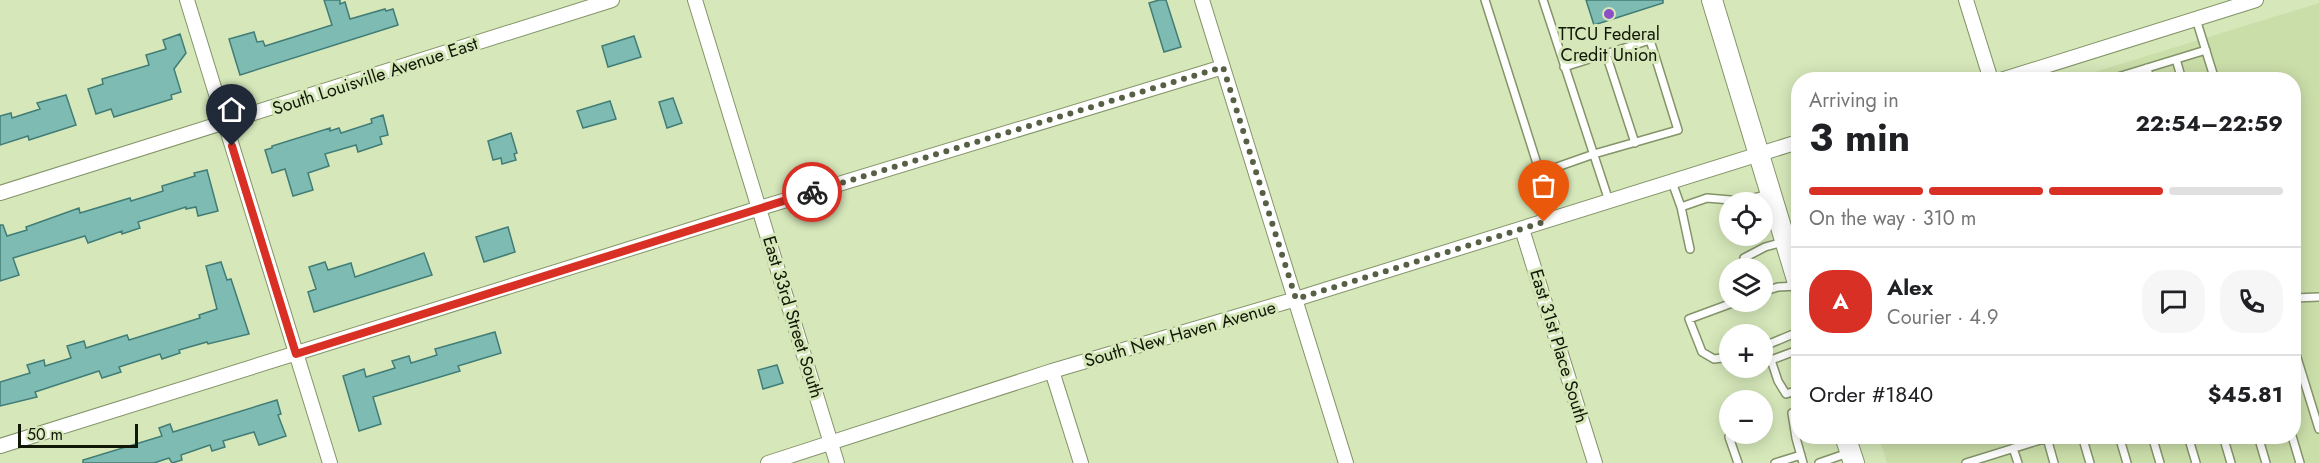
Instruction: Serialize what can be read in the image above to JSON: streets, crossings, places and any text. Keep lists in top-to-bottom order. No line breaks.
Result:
{"streets":{"street":["South Louisville Avenue East","East 33rd Street South","South New Haven Avenue","East 31st Place South"]},"crossings":[["East 33rd Street South","South New Haven Avenue"],["South New Haven Avenue","East 31st Place South"]],"places":["TTCU Federal Credit Union"],"scale_bar":"50 m","page":{"heading":["3 min","Arriving in","22:54–22:59"],"panel":["Alex","Courier · 4.9","Order #1840","$45.81"],"bar":"On the way · 310 m","map_buttons":["+","−"],"round":"A","scale":"50 m"}}
